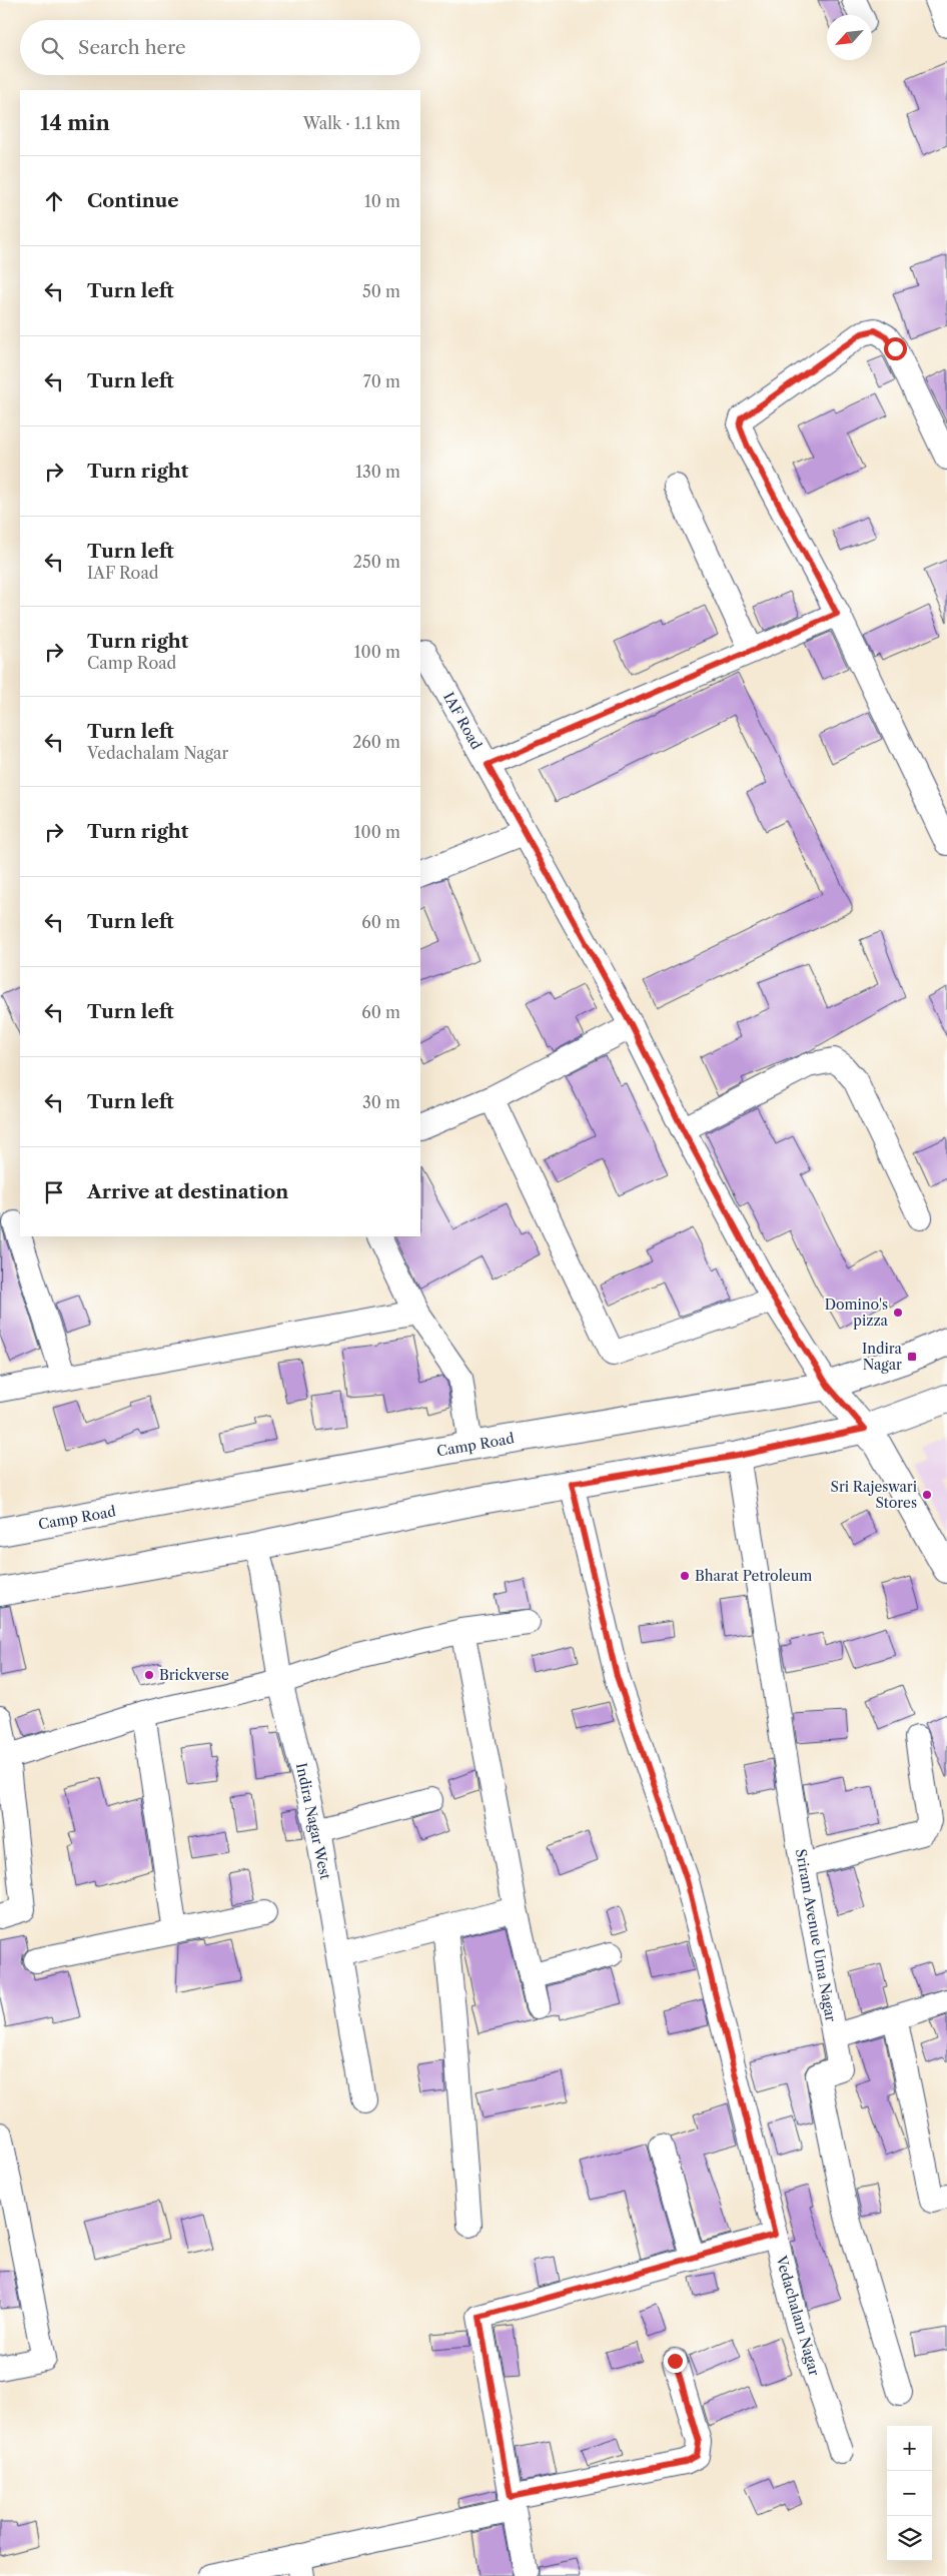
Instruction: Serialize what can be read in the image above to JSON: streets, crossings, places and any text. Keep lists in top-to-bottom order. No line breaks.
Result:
{"streets":{"main road":["IAF Road","Camp Road"],"street":["Indira Nagar West","Sriram Avenue Uma Nagar","Vedachalam Nagar"]},"crossings":[["IAF Road","Camp Road"]],"places":{"other":["Domino's pizza","Sri Rajeswari Stores","Bharat Petroleum","Brickverse"],"transit":["Indira Nagar"]},"north":"bottom left","page":{"search":"Search here","heading":["14 min","Walk · 1.1 km"],"list":[["Continue","10 m"],["Turn left","50 m"],["Turn left","70 m"],["Turn right","130 m"],["Turn left","IAF Road","250 m"],["Turn right","Camp Road","100 m"],["Turn left","Vedachalam Nagar","260 m"],["Turn right","100 m"],["Turn left","60 m"],["Turn left","60 m"],["Turn left","30 m"],"Arrive at destination"],"map_buttons":["+","−"]}}
